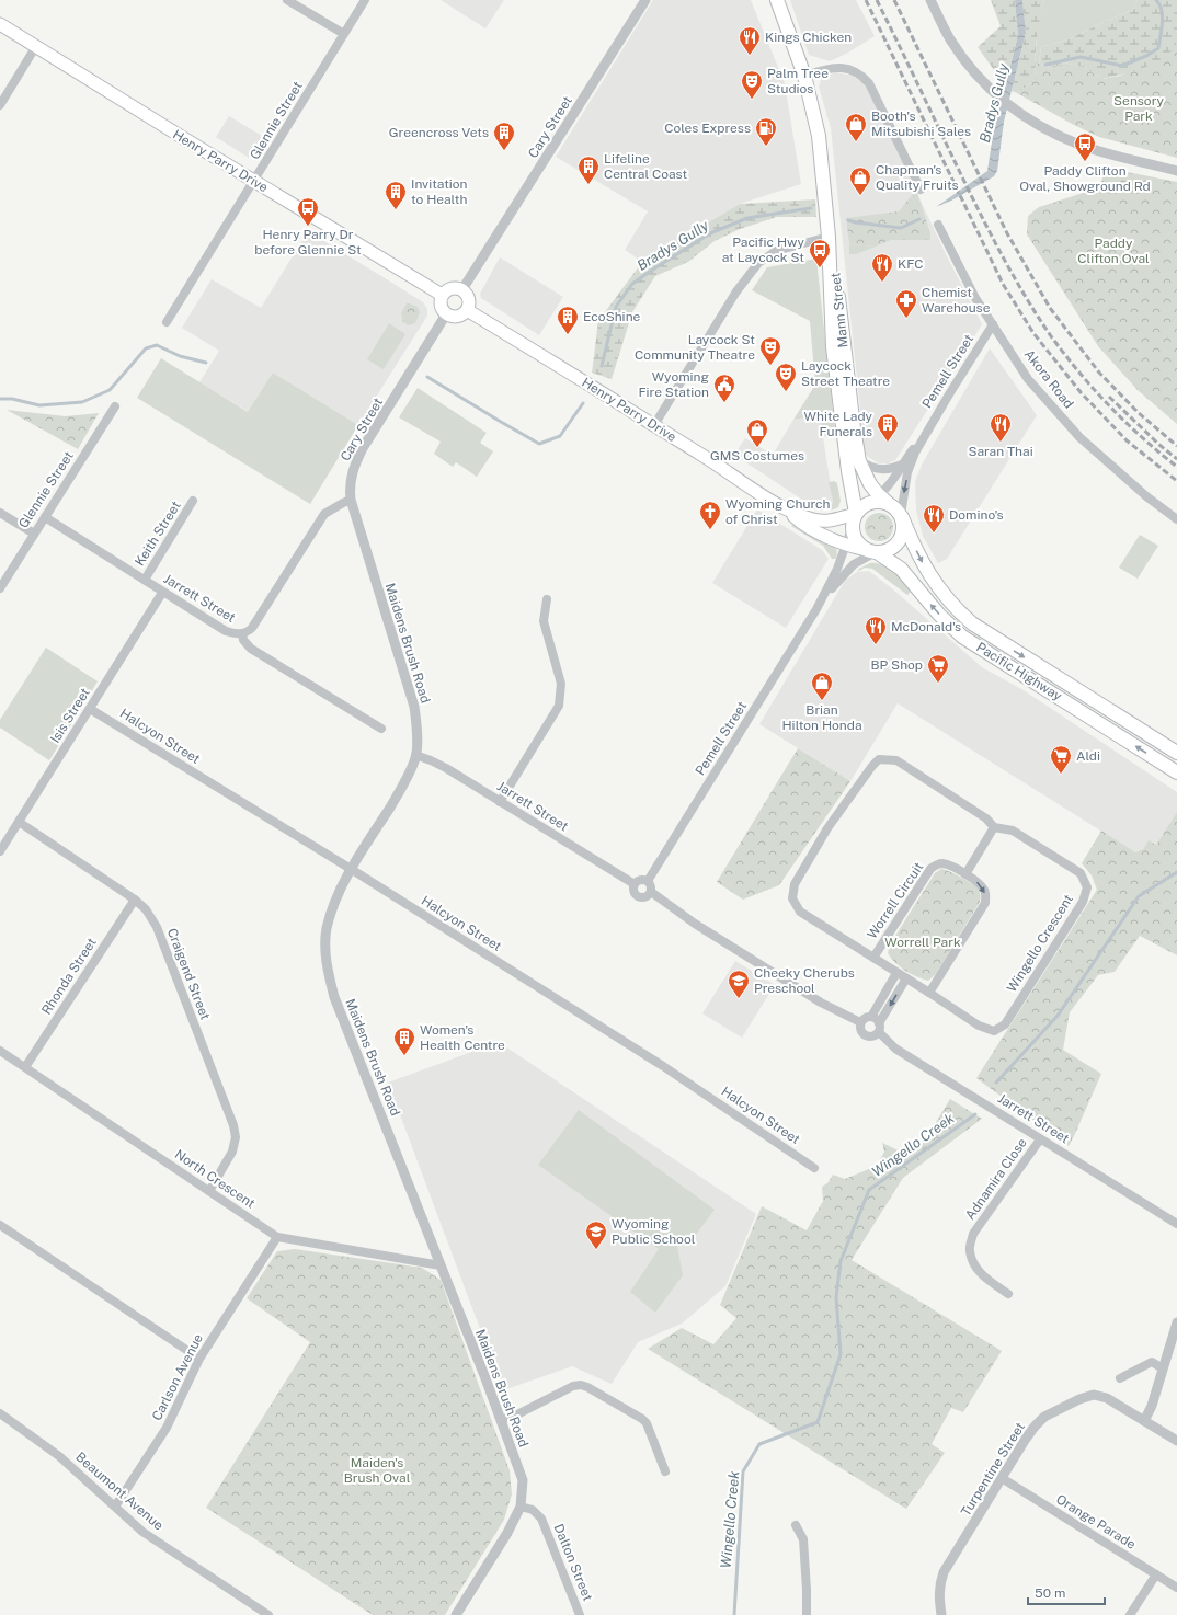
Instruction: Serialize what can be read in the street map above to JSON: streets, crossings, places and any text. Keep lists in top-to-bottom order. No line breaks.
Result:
{"streets":{"main road":["Henry Parry Drive","Mann Street","Pacific Highway"],"street":["Glennie Street","Cary Street","Pemell Street","Akora Road","Keith Street","Jarrett Street","Maidens Brush Road","Isis Street","Halcyon Street","Worrell Circuit","Wingello Crescent","Craigend Street","Rhonda Street","North Crescent","Adnamira Close","Carlson Avenue","Turpentine Street","Beaumont Avenue","Orange Parade","Dalton Street"]},"crossings":[["Glennie Street","Henry Parry Drive"],["Glennie Street","Jarrett Street"],["Cary Street","Henry Parry Drive"],["Cary Street","Maidens Brush Road"],["Henry Parry Drive","Mann Street"],["Henry Parry Drive","Pemell Street"],["Henry Parry Drive","Pacific Highway"],["Mann Street","Pemell Street"],["Mann Street","Pacific Highway"],["Pemell Street","Akora Road"],["Pemell Street","Jarrett Street"],["Pemell Street","Pacific Highway"],["Keith Street","Jarrett Street"],["Jarrett Street","Maidens Brush Road"],["Jarrett Street","Isis Street"],["Jarrett Street","Adnamira Close"],["Maidens Brush Road","Halcyon Street"],["Maidens Brush Road","North Crescent"],["Maidens Brush Road","Dalton Street"],["Isis Street","Halcyon Street"],["Isis Street","Craigend Street"],["Worrell Circuit","Wingello Crescent"],["Craigend Street","Rhonda Street"],["Craigend Street","North Crescent"],["Rhonda Street","North Crescent"],["North Crescent","Carlson Avenue"],["Carlson Avenue","Beaumont Avenue"],["Turpentine Street","Orange Parade"]],"water":["Bradys Gully","Wingello Creek"],"parks":["Sensory Park","Paddy Clifton Oval","Worrell Park","Maiden's Brush Oval"],"places":{"restaurant":["Kings Chicken","KFC","Saran Thai","Domino's","McDonald's"],"theatre":["Palm Tree Studios","Laycock St Community Theatre","Laycock Street Theatre"],"shop":["Booth's Mitsubishi Sales","Chapman's Quality Fruits","GMS Costumes","Brian Hilton Honda"],"fuel station":["Coles Express"],"building":["Greencross Vets","Lifeline Central Coast","Invitation to Health","EcoShine","White Lady Funerals","Women's Health Centre"],"bus stop":["Paddy Clifton Oval, Showground Rd","Henry Parry Dr before Glennie St","Pacific Hwy at Laycock St"],"pharmacy":["Chemist Warehouse"],"public building":["Wyoming Fire Station"],"church":["Wyoming Church of Christ"],"supermarket":["BP Shop","Aldi"],"school or university":["Cheeky Cherubs Preschool","Wyoming Public School"]},"scale_bar":"50 m"}
